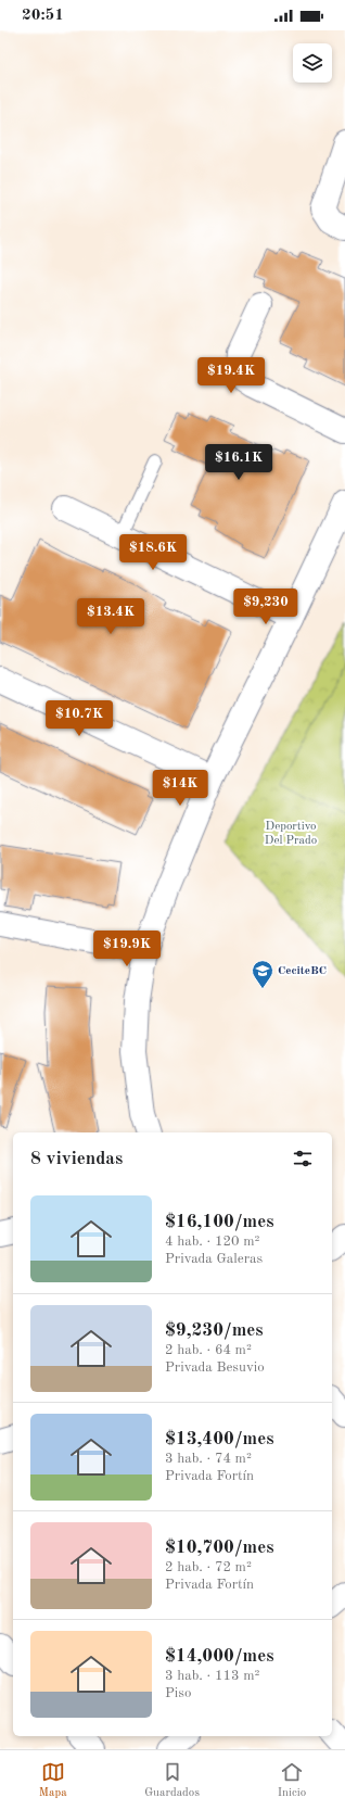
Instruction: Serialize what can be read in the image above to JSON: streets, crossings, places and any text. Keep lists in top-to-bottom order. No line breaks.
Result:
{"parks":["Deportivo Del Prado"],"places":{"school or university":["CeciteBC"]},"page":{"status":"20:51","price":["$19.4K","$16.1K","$18.6K","$9,230","$13.4K","$10.7K","$14K","$19.9K"],"heading":"8 viviendas","list":[{"name":"$16,100/mes","note":"4 hab. · 120 m² · Privada Galeras"},{"name":"$9,230/mes","note":"2 hab. · 64 m² · Privada Besuvio"},{"name":"$13,400/mes","note":"3 hab. · 74 m² · Privada Fortín"},{"name":"$10,700/mes","note":"2 hab. · 72 m² · Privada Fortín"},{"name":"$14,000/mes","note":"3 hab. · 113 m² · Piso"}],"tabs":["Mapa","Guardados","Inicio"]}}
